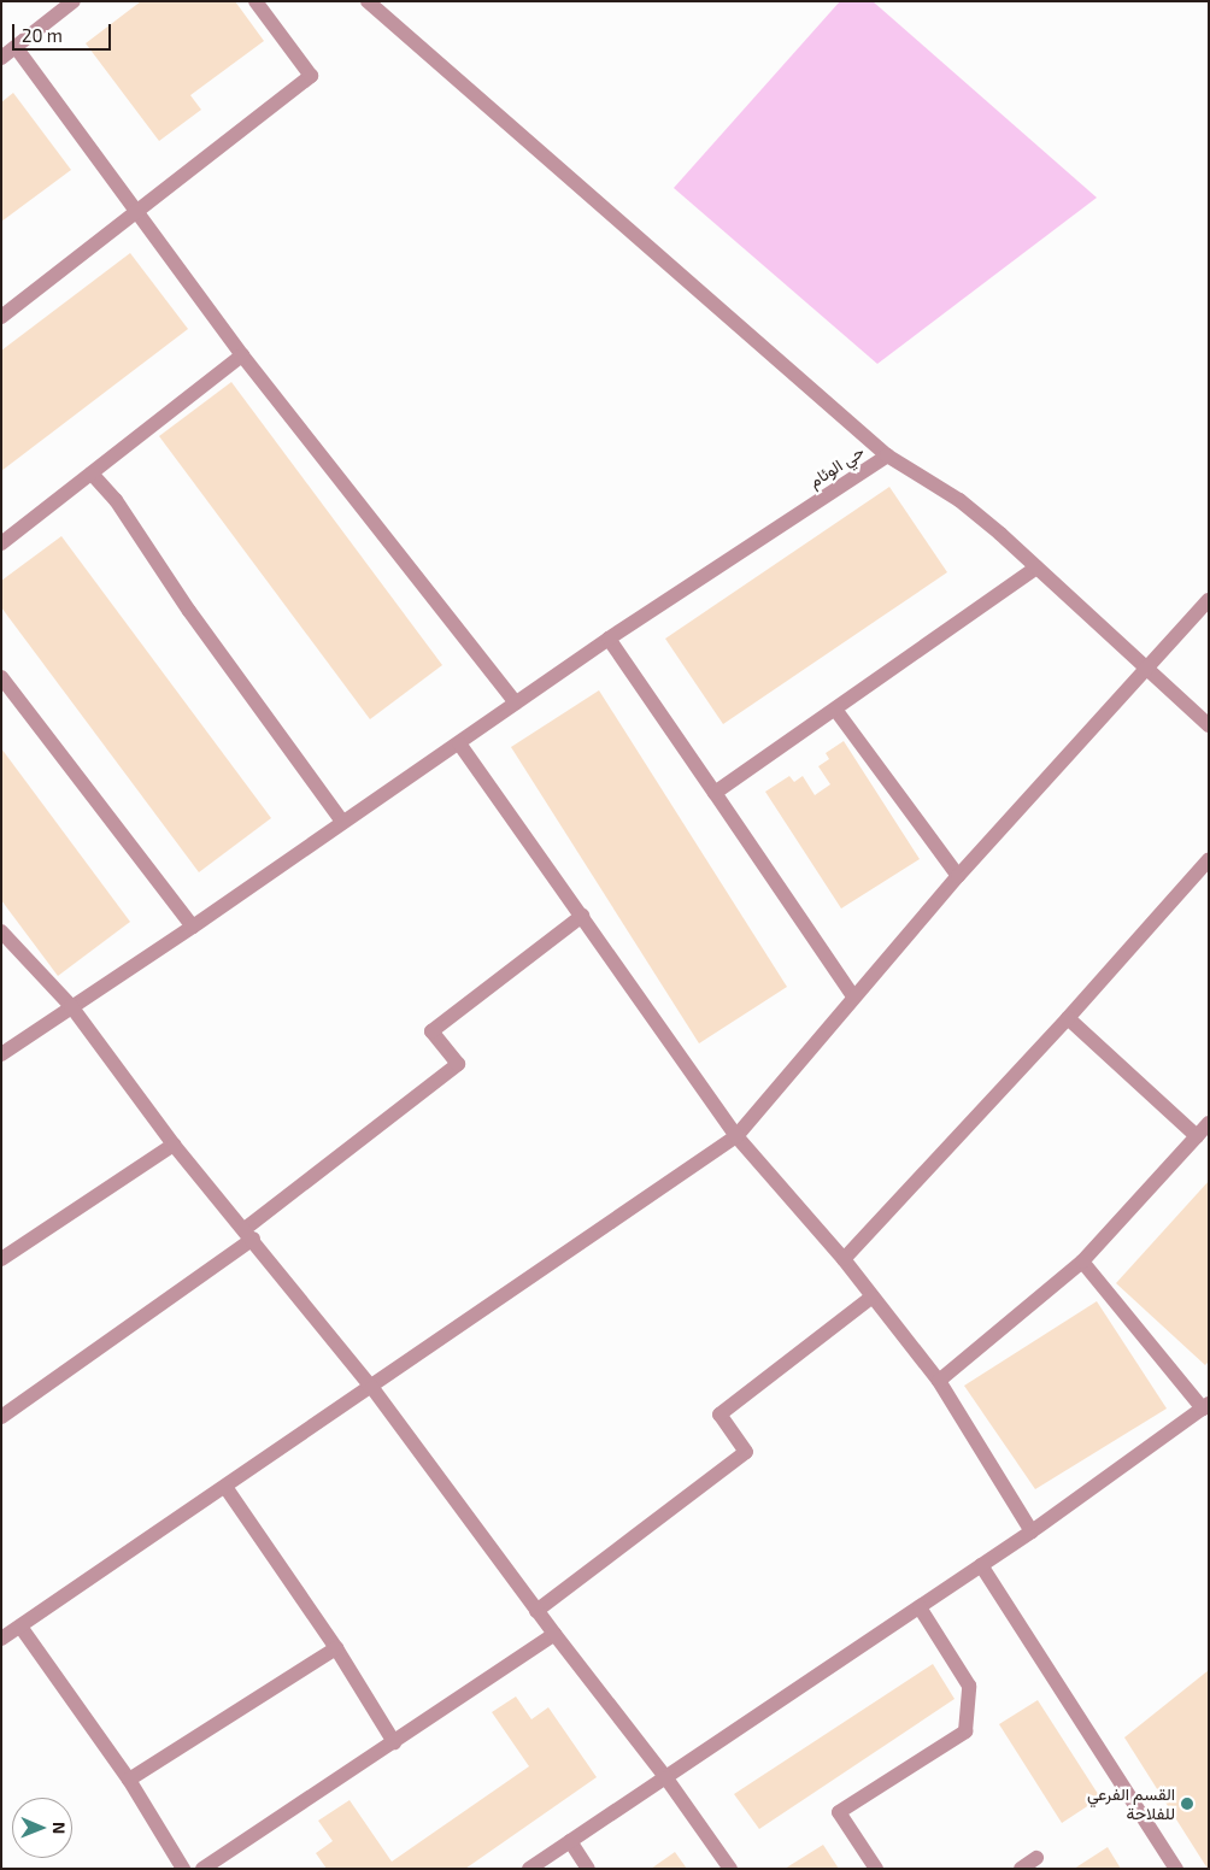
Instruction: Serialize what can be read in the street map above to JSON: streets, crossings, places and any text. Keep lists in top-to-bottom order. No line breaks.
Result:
{"streets":{"street":["حي الوئام"]},"places":["القسم الفرعي للفلاحة"],"scale_bar":"20 m","north":"right"}
